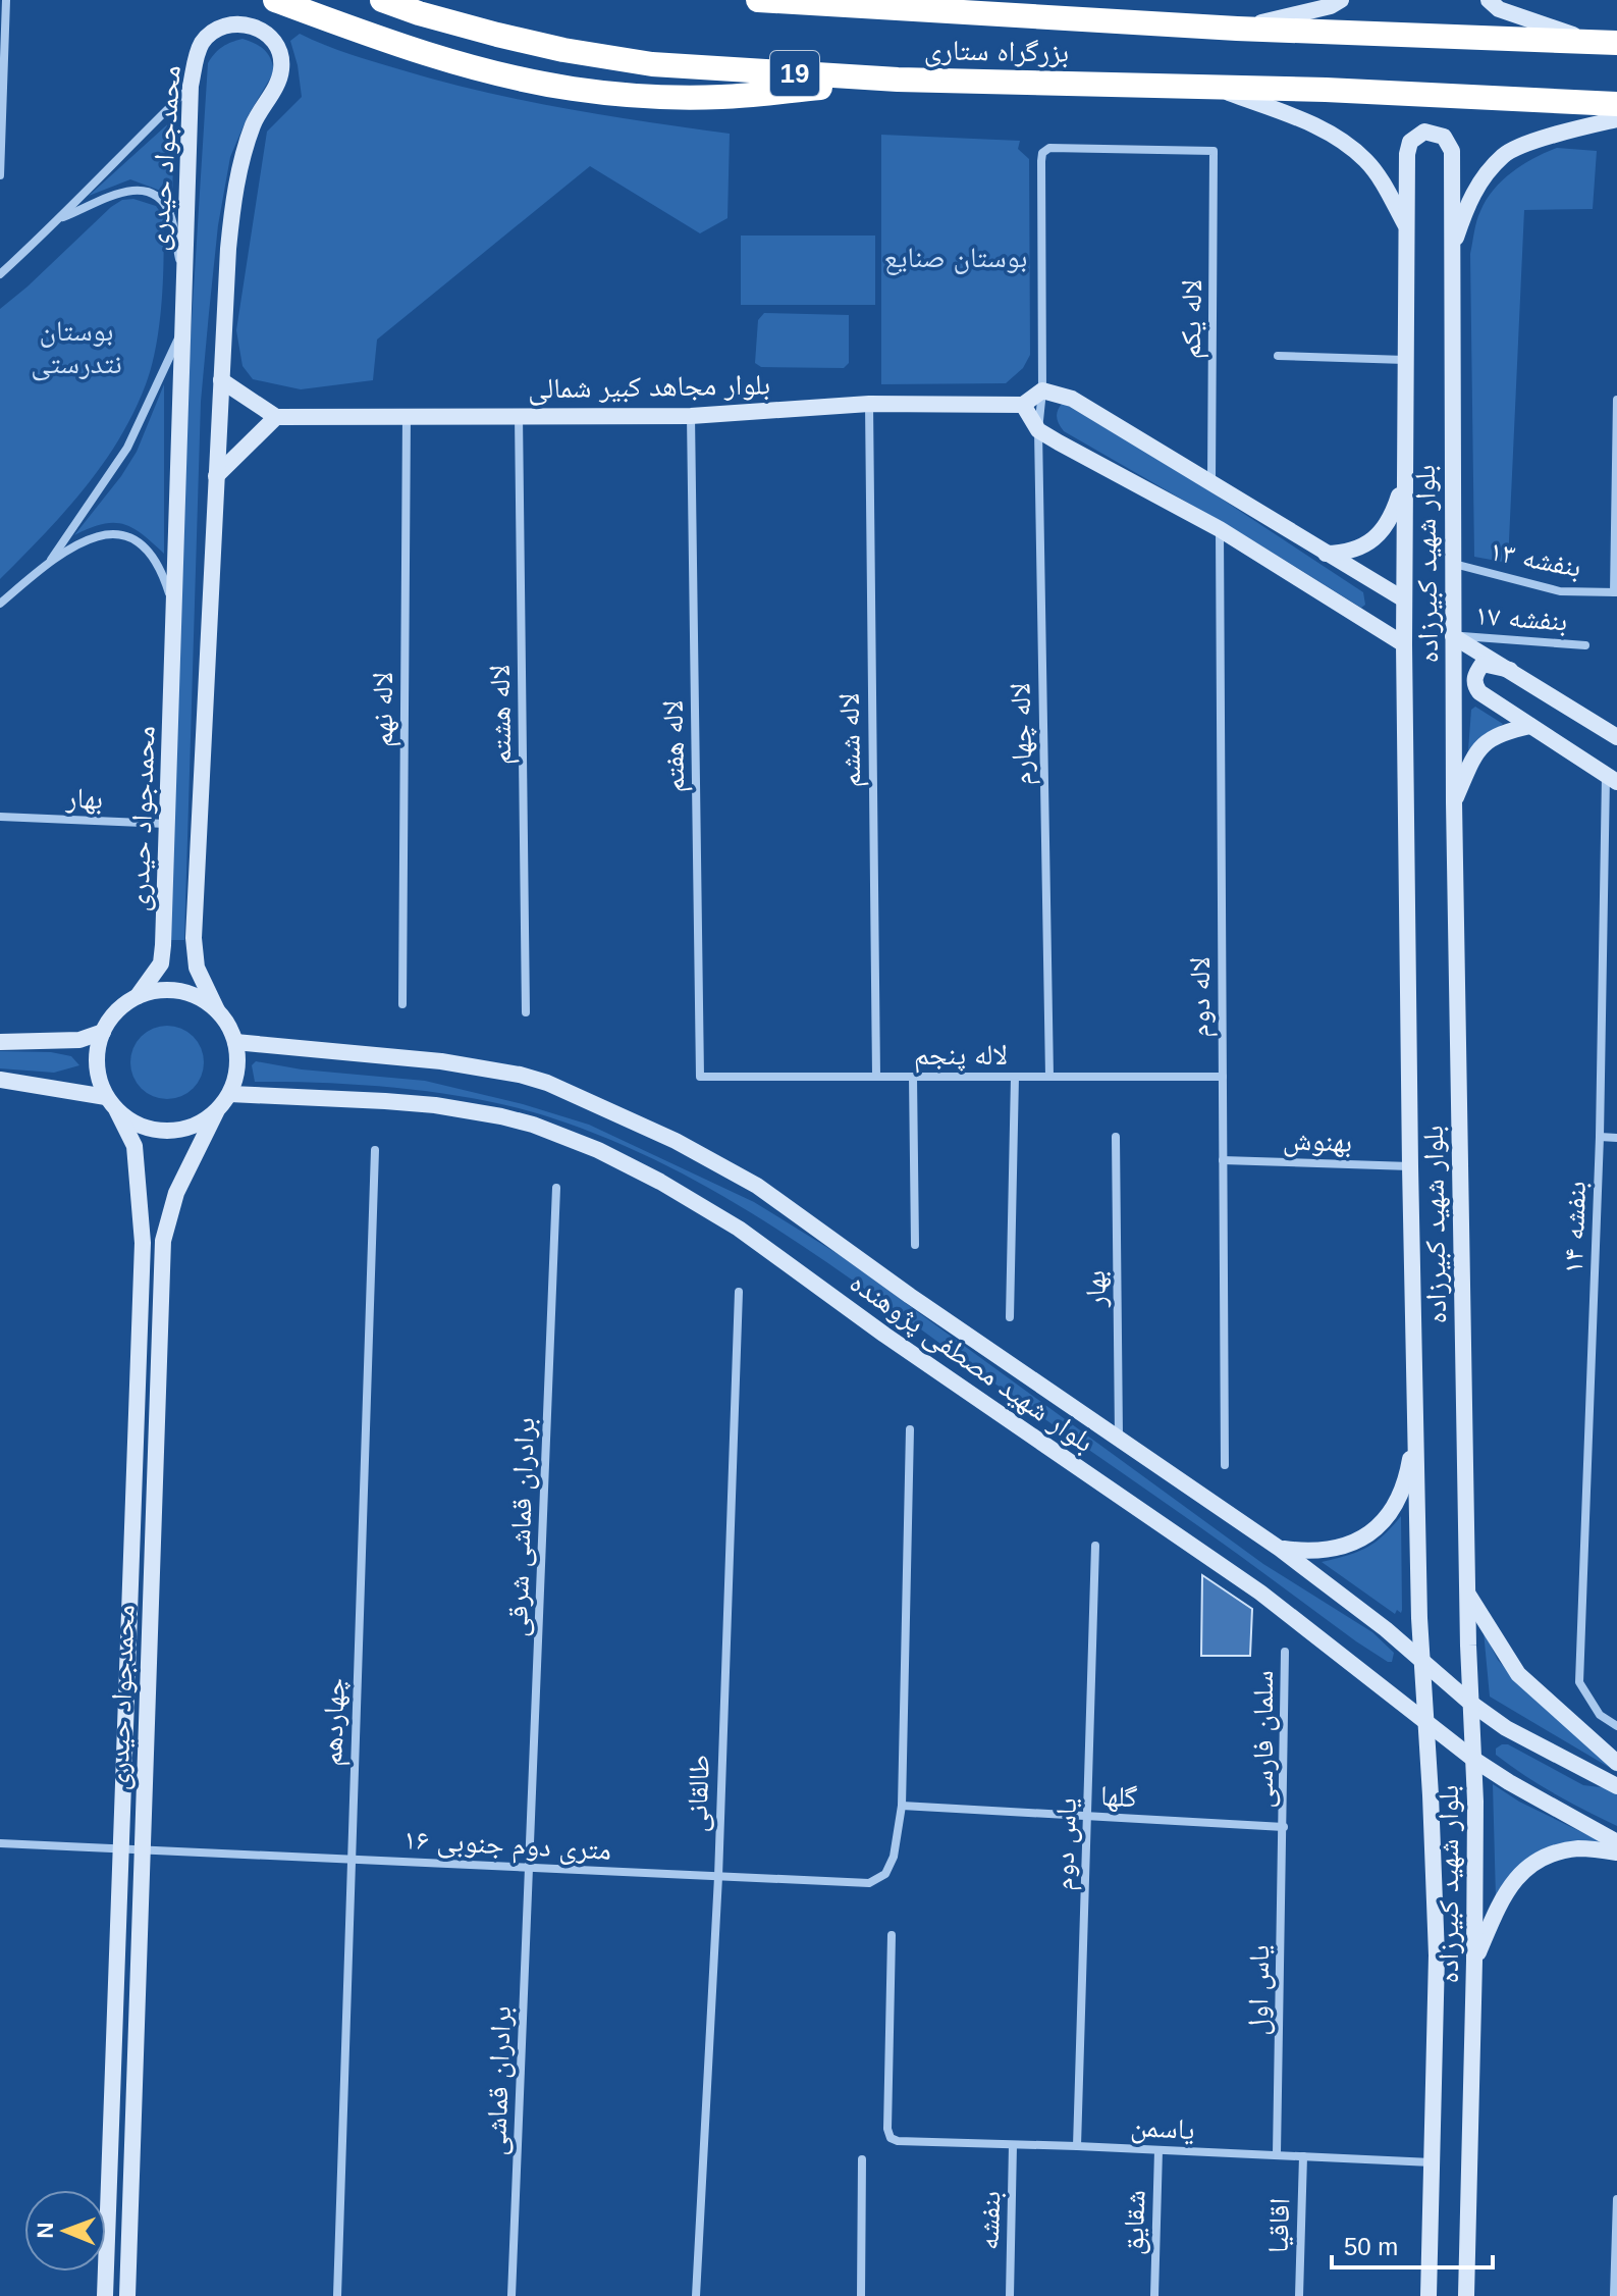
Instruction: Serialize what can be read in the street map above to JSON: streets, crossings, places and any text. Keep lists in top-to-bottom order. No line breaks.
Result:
{"streets":{"highway":["بزرگراه ستاری","19"],"main road":["محمدجواد حیدری","بلوار مجاهد کبیر شمالی","بلوار شهید کبیرزاده","بلوار شهید مصطفی پژوهنده"],"street":["لاله یکم","بنفشه ۱۳","بنفشه ۱۷","لاله نهم","لاله هشتم","لاله چهارم","لاله ششم","لاله هفتم","بهار","لاله دوم","لاله پنجم","بهنوش","بنفشه ۱۴","برادران قماشی شرقی","چهاردهم","سلمان فارسی","طالقانی","گلها","۱۶ متری دوم جنوبی","یاس دوم","یاس اول","برادران قماشی","یاسمن","بنفشه","شقایق","اقاقیا"]},"crossings":[["محمدجواد حیدری","بهار"],["محمدجواد حیدری","بلوار شهید مصطفی پژوهنده"],["محمدجواد حیدری","۱۶ متری دوم جنوبی"],["لاله یکم","لاله چهارم"],["بلوار مجاهد کبیر شمالی","لاله نهم"],["بلوار مجاهد کبیر شمالی","لاله هشتم"],["بلوار مجاهد کبیر شمالی","لاله ششم"],["بلوار مجاهد کبیر شمالی","لاله هفتم"],["بنفشه ۱۳","بلوار شهید کبیرزاده"],["بلوار شهید کبیرزاده","بنفشه ۱۷"],["بلوار شهید کبیرزاده","بهنوش"],["بلوار شهید کبیرزاده","بلوار شهید مصطفی پژوهنده"],["بلوار شهید کبیرزاده","یاسمن"],["لاله چهارم","لاله پنجم"],["لاله ششم","لاله پنجم"],["لاله هفتم","لاله پنجم"],["بهار","بلوار شهید مصطفی پژوهنده"],["لاله دوم","لاله پنجم"],["لاله دوم","بهنوش"],["برادران قماشی شرقی","۱۶ متری دوم جنوبی"],["برادران قماشی شرقی","برادران قماشی"],["چهاردهم","۱۶ متری دوم جنوبی"],["سلمان فارسی","گلها"],["سلمان فارسی","یاس اول"],["طالقانی","۱۶ متری دوم جنوبی"],["گلها","۱۶ متری دوم جنوبی"],["گلها","یاس دوم"],["گلها","یاس اول"],["۱۶ متری دوم جنوبی","برادران قماشی"],["یاس دوم","یاسمن"],["یاس اول","یاسمن"],["یاسمن","بنفشه"],["یاسمن","شقایق"],["یاسمن","اقاقیا"]],"parks":["بوستان صنایع","بوستان نتدرستی"],"scale_bar":"50 m","north":"left"}
